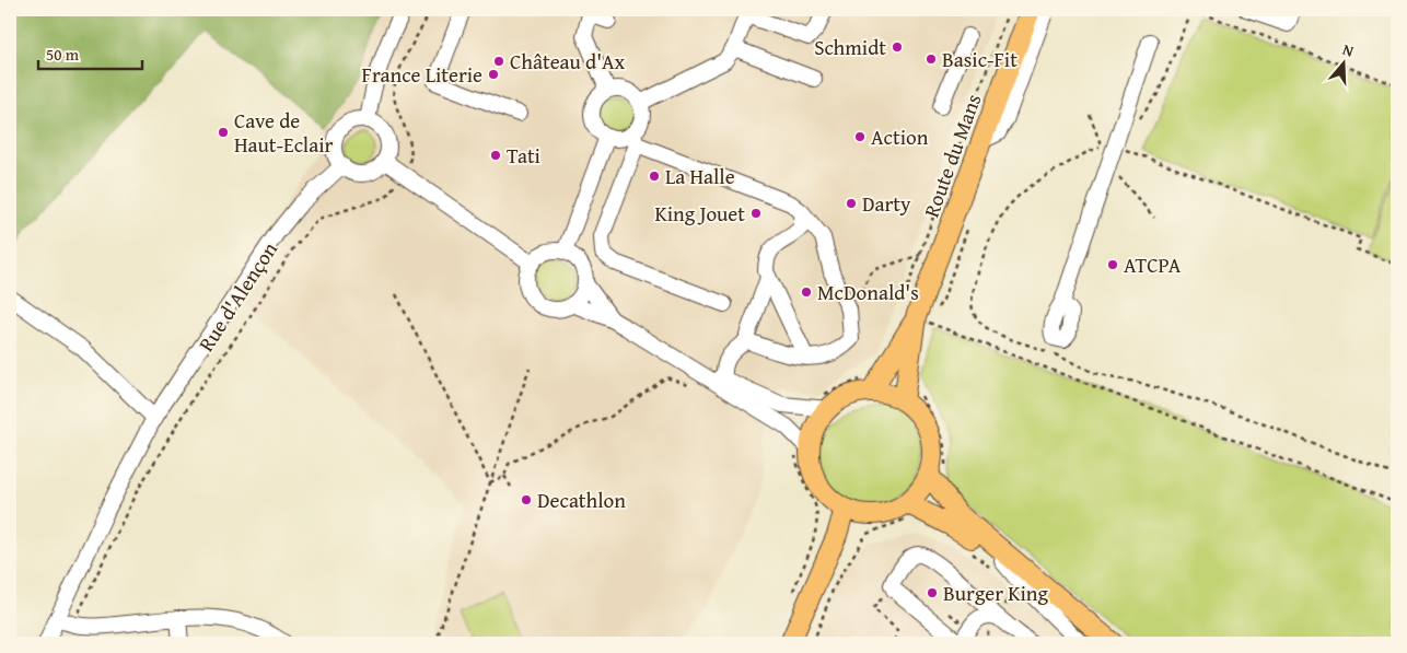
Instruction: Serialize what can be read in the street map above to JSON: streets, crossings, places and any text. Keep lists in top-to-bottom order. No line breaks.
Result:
{"streets":{"main road":["Route du Mans"],"street":["Rue d'Alençon"]},"places":["Schmidt","Basic-Fit","Château d'Ax","France Literie","Cave de Haut-Eclair","Action","Tati","La Halle","Darty","King Jouet","ATCPA","McDonald's","Decathlon","Burger King"],"scale_bar":"50 m","north":"top"}
